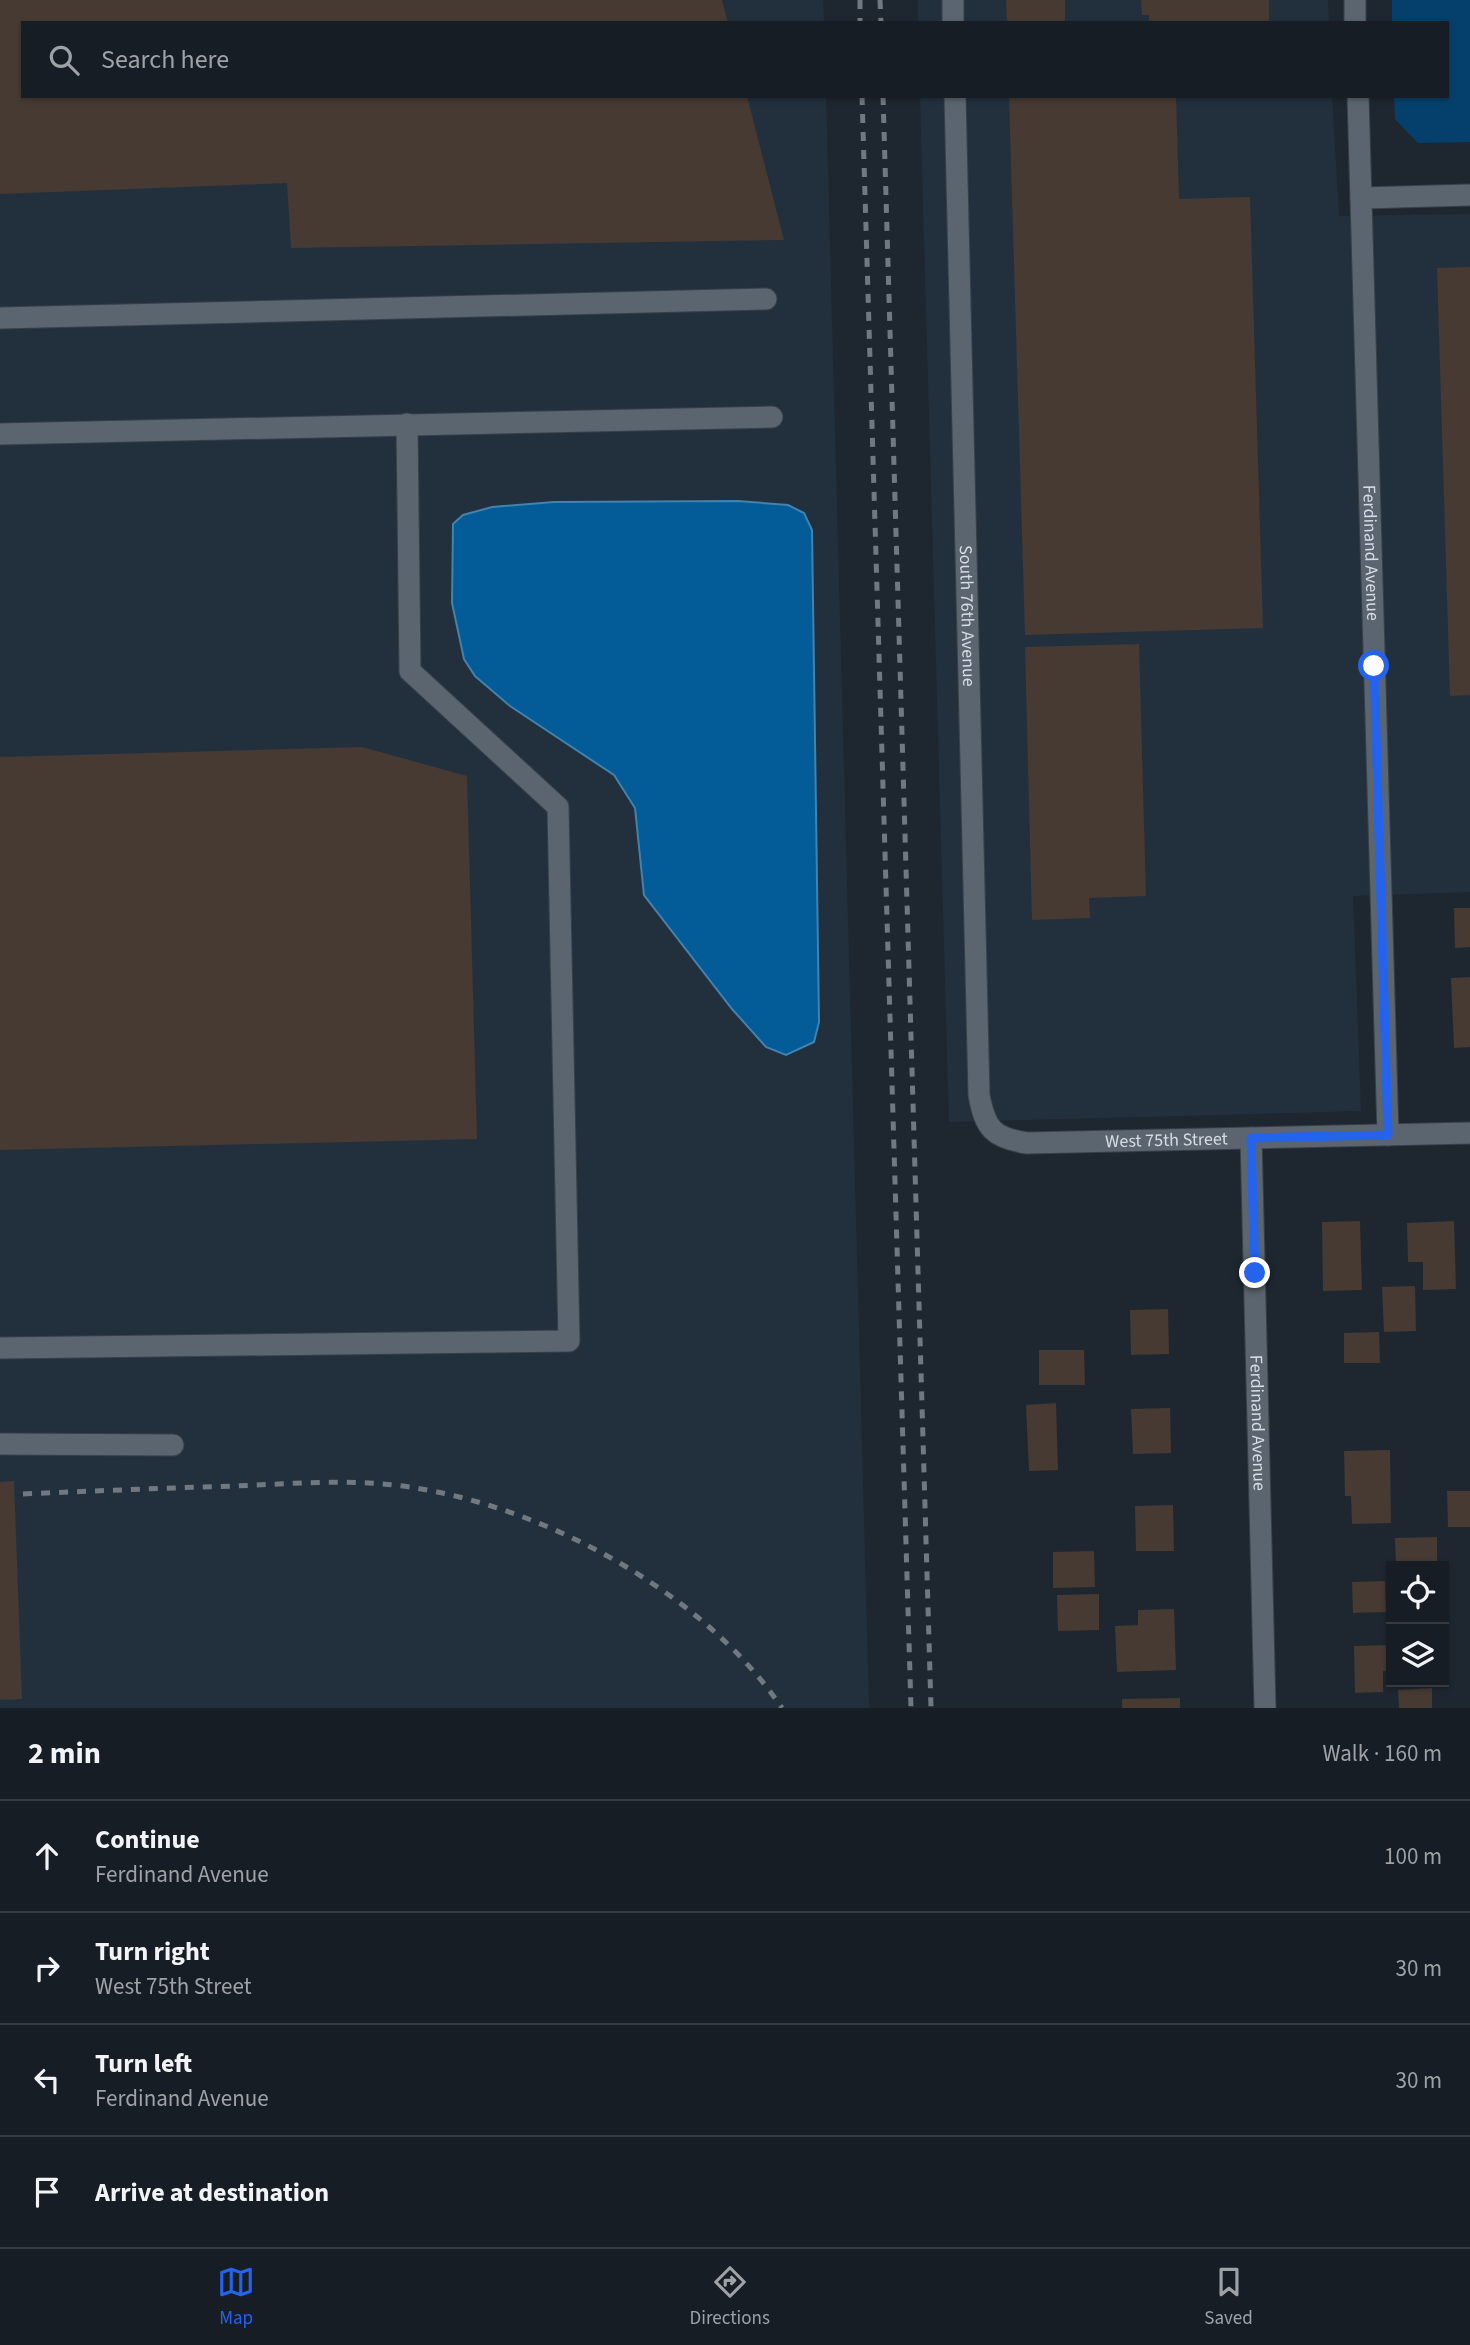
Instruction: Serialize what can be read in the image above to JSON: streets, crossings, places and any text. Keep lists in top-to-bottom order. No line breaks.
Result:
{"streets":{"street":["Ferdinand Avenue","South 76th Avenue","West 75th Street"]},"crossings":[["Ferdinand Avenue","West 75th Street"],["South 76th Avenue","West 75th Street"]],"page":{"search":"Search here","heading":["2 min","Walk · 160 m"],"list":[["Continue","Ferdinand Avenue","100 m"],["Turn right","West 75th Street","30 m"],["Turn left","Ferdinand Avenue","30 m"],"Arrive at destination"],"nav":["Map","Directions","Saved"]}}
